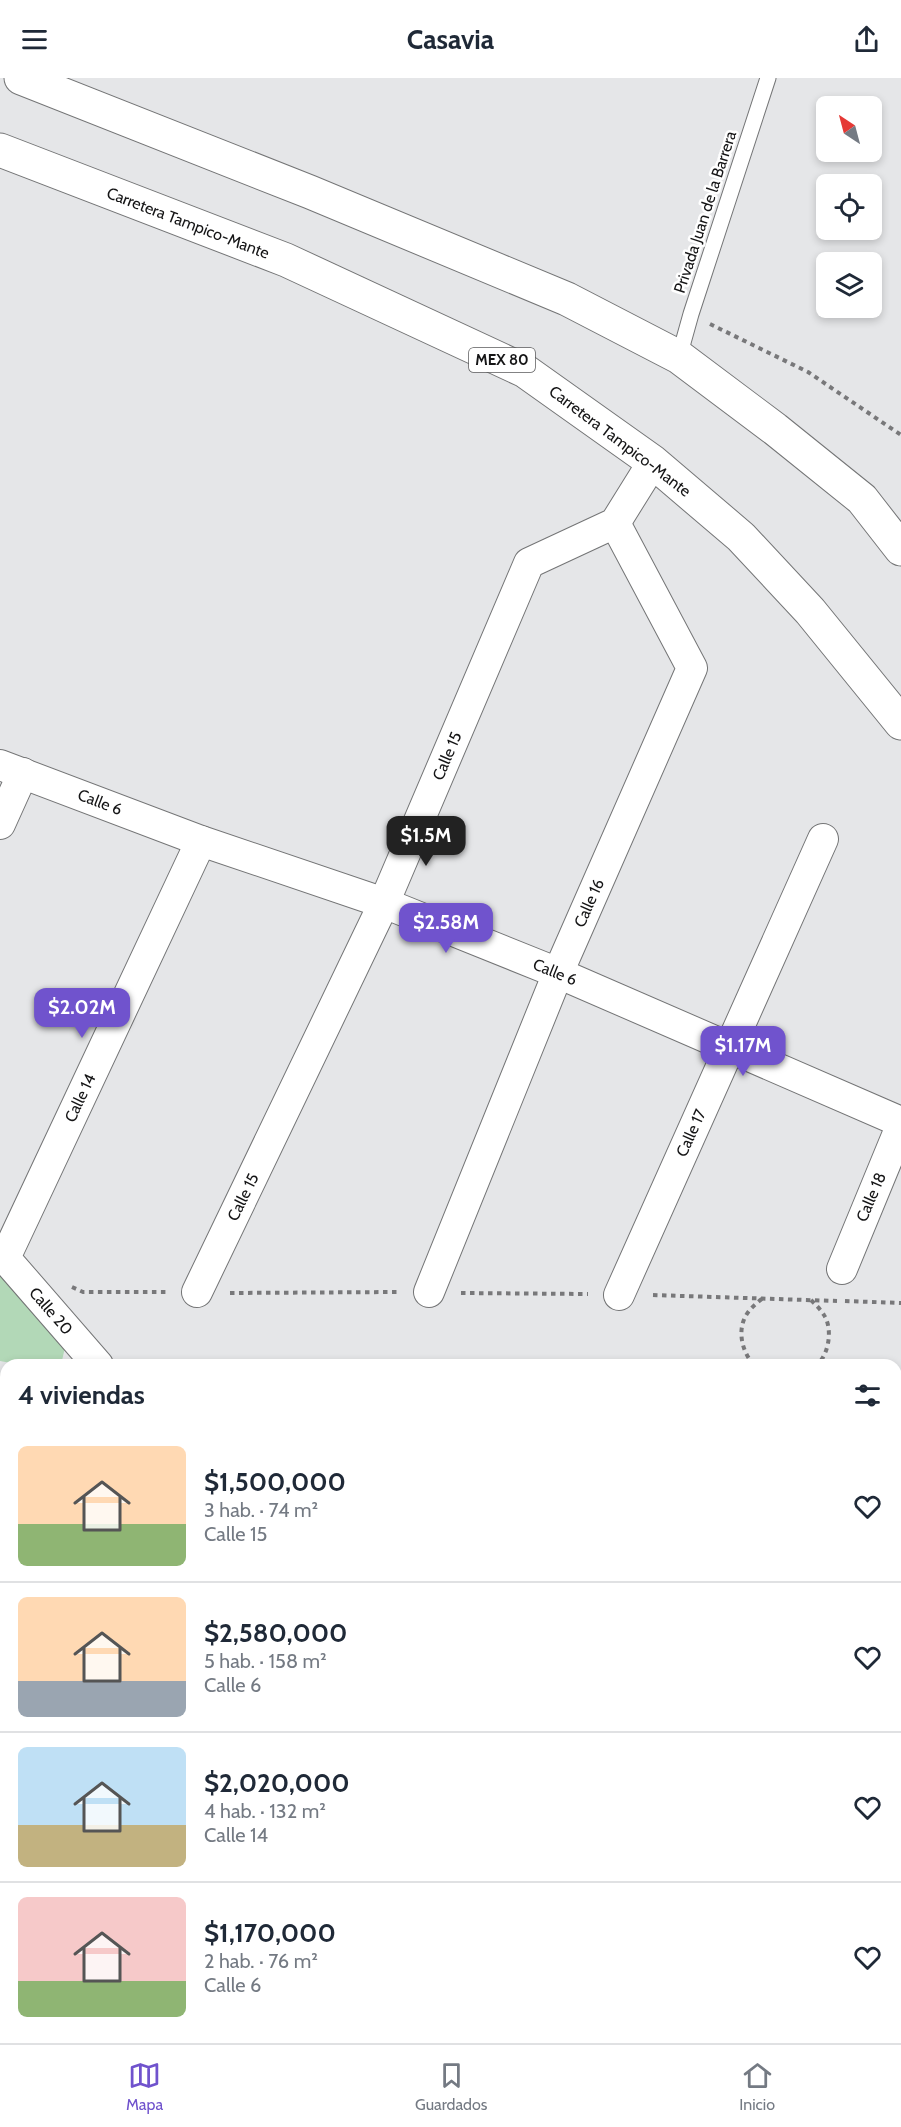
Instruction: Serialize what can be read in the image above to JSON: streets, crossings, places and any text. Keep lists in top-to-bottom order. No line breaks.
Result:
{"streets":{"main road":["Carretera Tampico-Mante","MEX 80"],"street":["Calle 15","Calle 6","Calle 16","Calle 14","Calle 17","Calle 18","Calle 20"],"lane":["Privada Juan de la Barrera"]},"crossings":[["Calle 15","Calle 6"],["Calle 15","Calle 16"],["Calle 6","Calle 16"],["Calle 6","Calle 14"],["Calle 6","Calle 17"],["Calle 6","Calle 18"],["Calle 14","Calle 20"]],"north":"top left","page":{"header":"Casavia","price":["$1.5M","$2.58M","$2.02M","$1.17M"],"heading":"4 viviendas","list":[{"name":"$1,500,000","note":"3 hab. · 74 m² · Calle 15"},{"name":"$2,580,000","note":"5 hab. · 158 m² · Calle 6"},{"name":"$2,020,000","note":"4 hab. · 132 m² · Calle 14"},{"name":"$1,170,000","note":"2 hab. · 76 m² · Calle 6"}],"tabs":["Mapa","Guardados","Inicio"]}}
